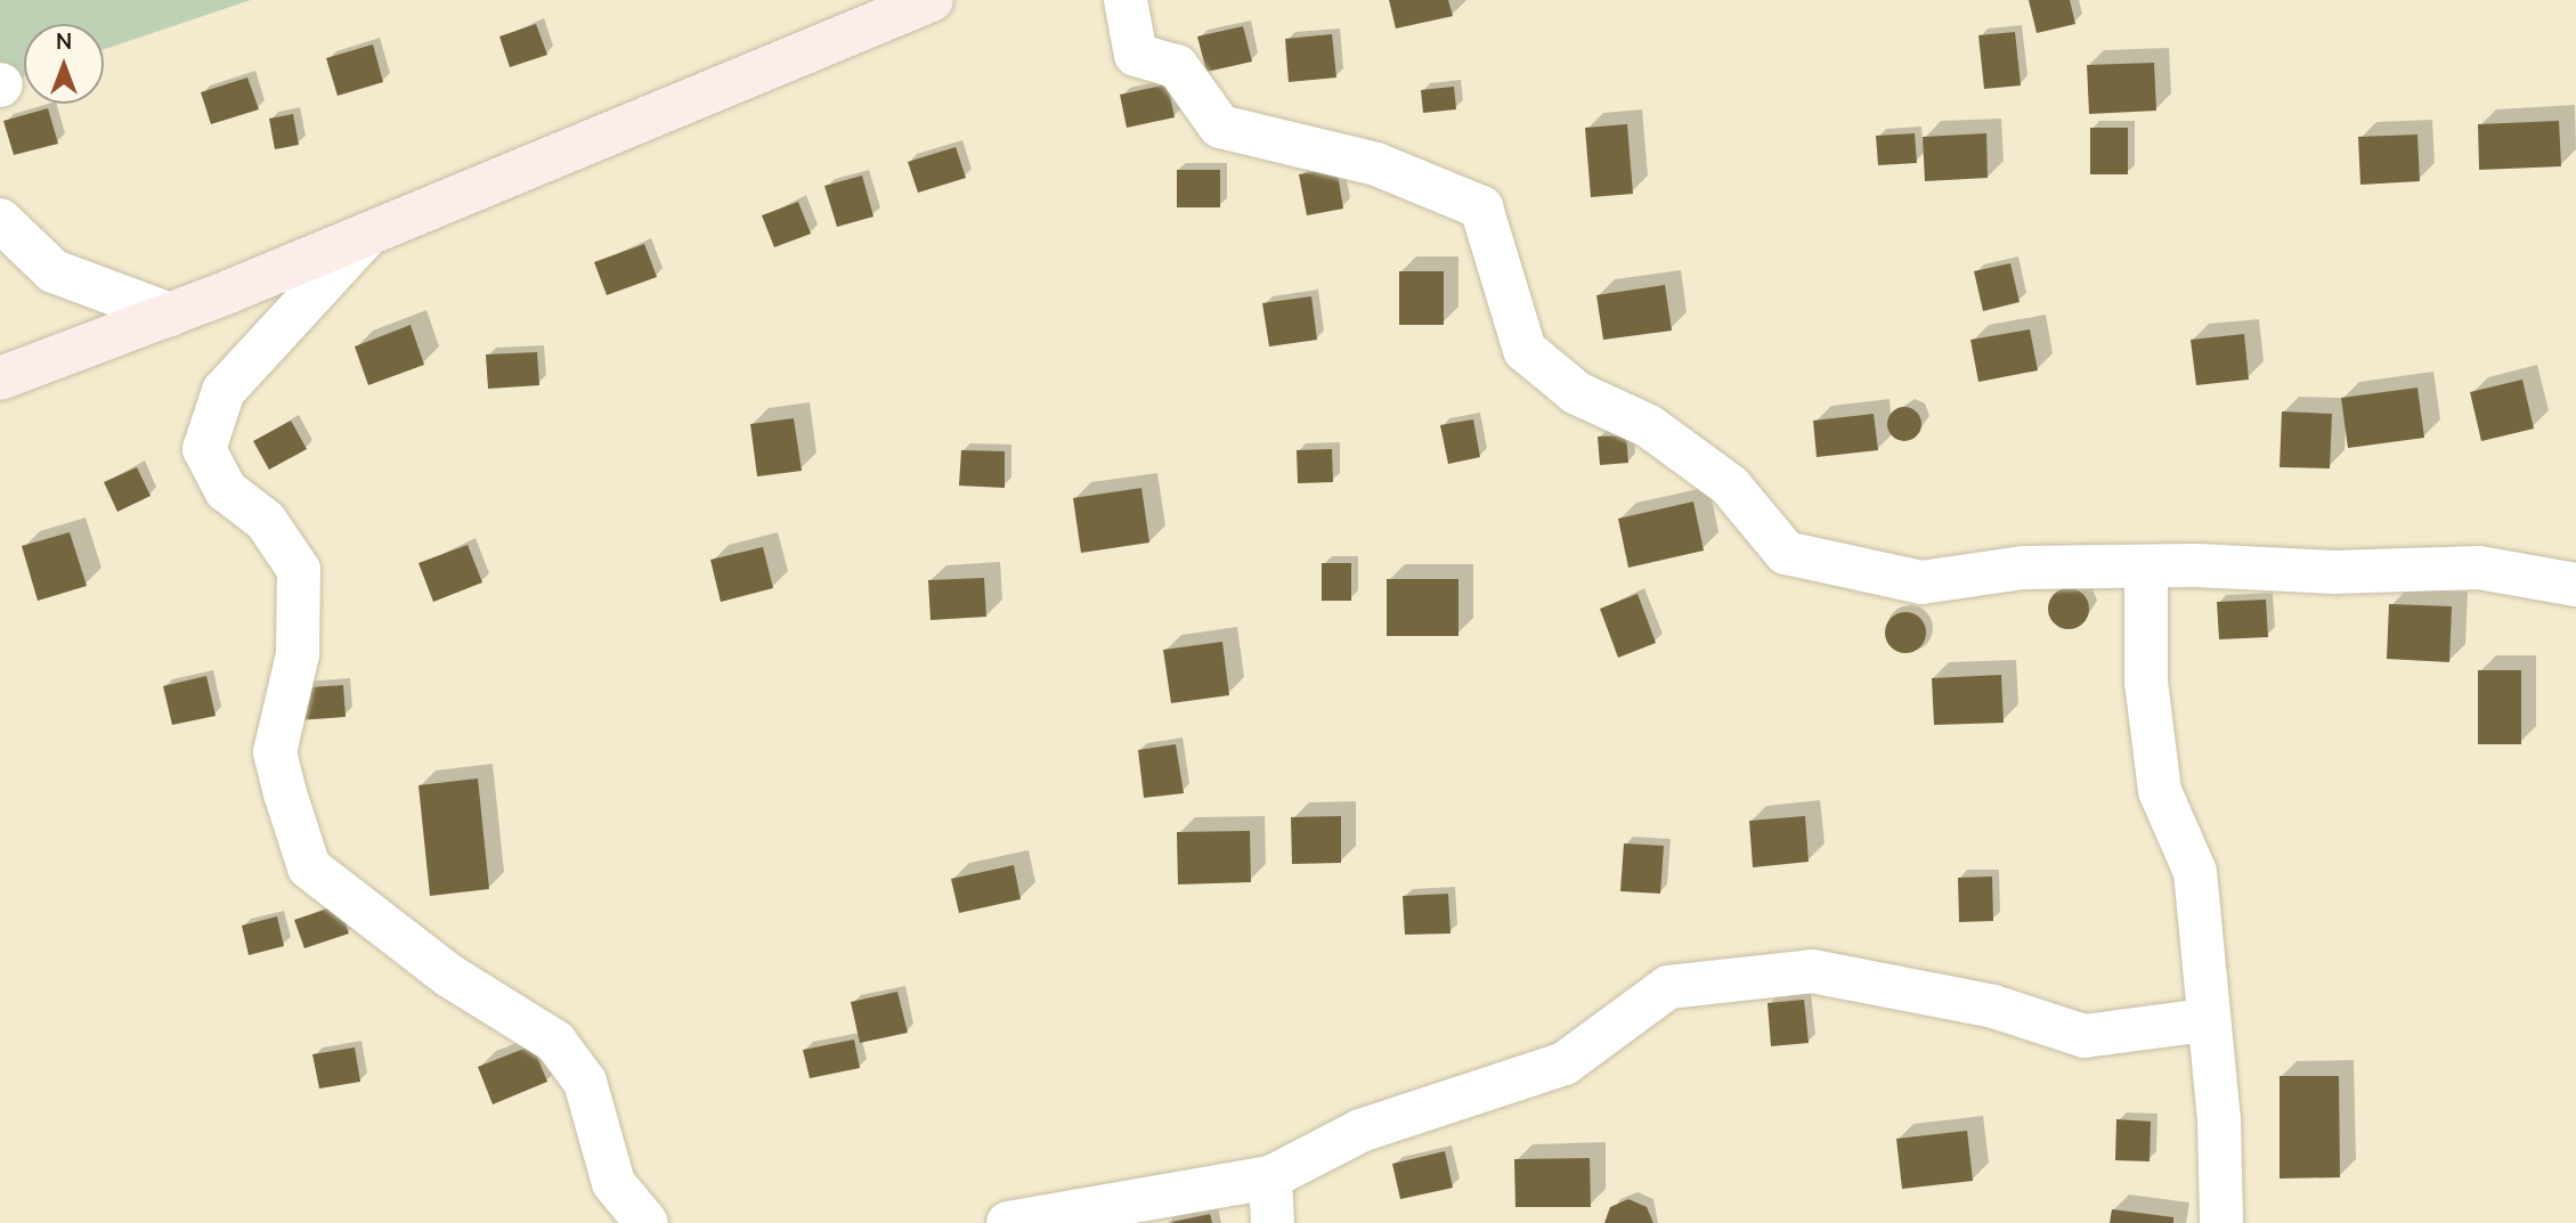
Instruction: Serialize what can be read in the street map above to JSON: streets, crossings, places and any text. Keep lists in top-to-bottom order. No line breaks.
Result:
{"north":"top"}
